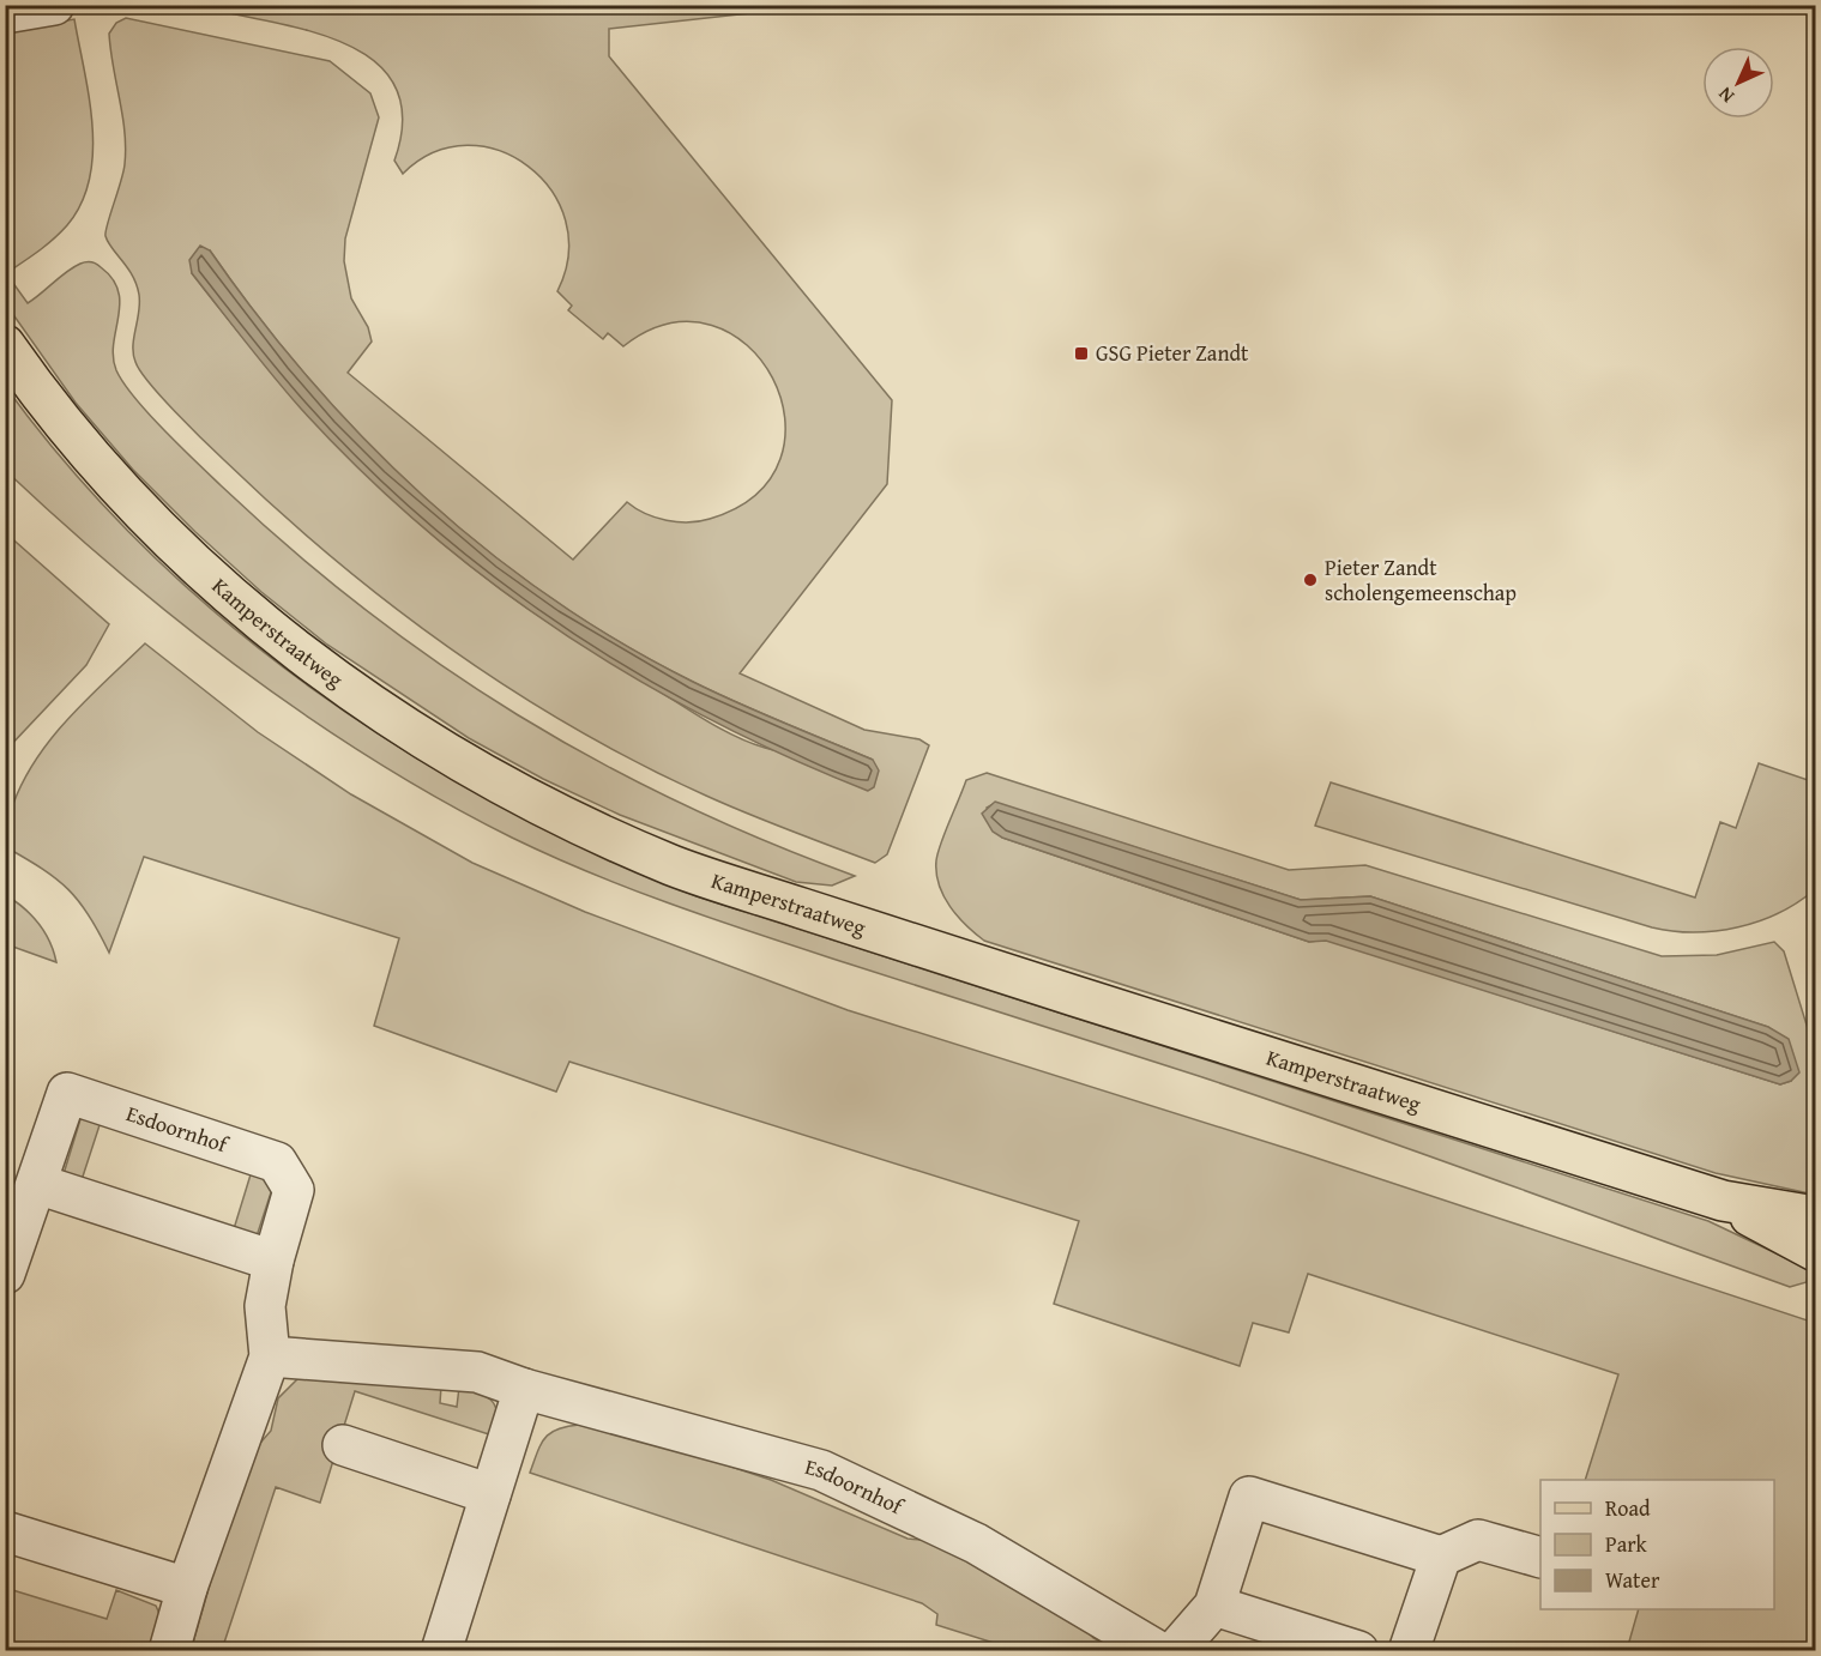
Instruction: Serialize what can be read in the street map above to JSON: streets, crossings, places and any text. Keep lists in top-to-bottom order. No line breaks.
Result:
{"streets":{"main road":["Kamperstraatweg"],"street":["Esdoornhof"]},"places":{"transit":["GSG Pieter Zandt"],"other":["Pieter Zandt scholengemeenschap"]},"legend":["Road","Park","Water"],"north":"bottom left"}
